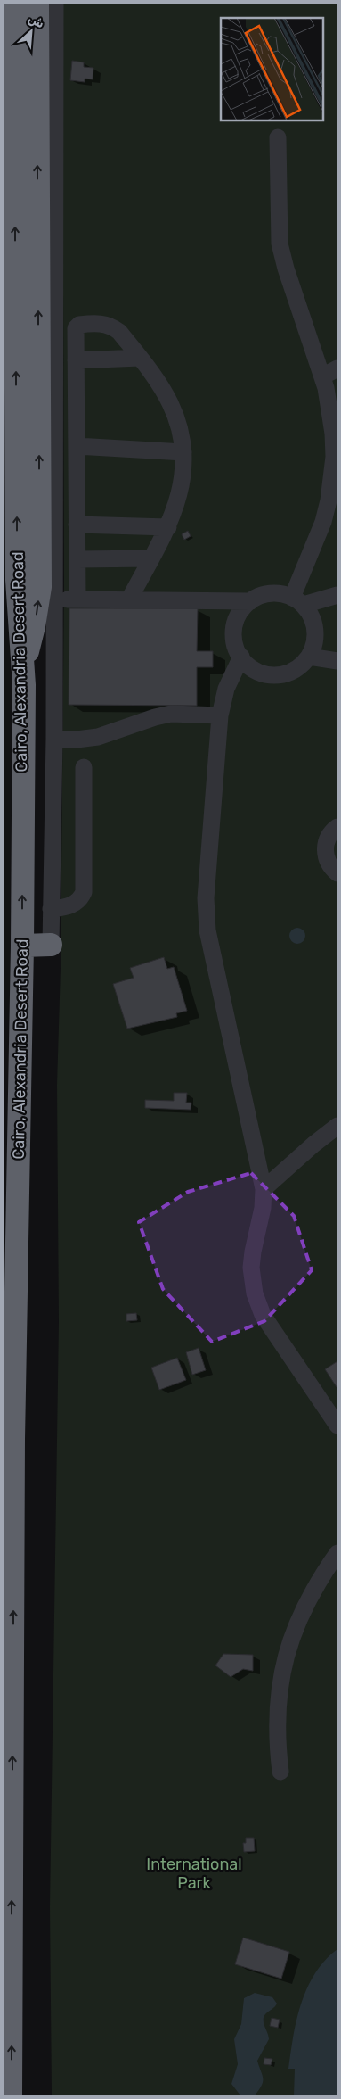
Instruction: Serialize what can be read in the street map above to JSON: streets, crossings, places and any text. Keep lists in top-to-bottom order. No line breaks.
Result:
{"streets":{"highway":["Cairo, Alexandria Desert Road"]},"parks":["International Park"],"north":"top right"}
